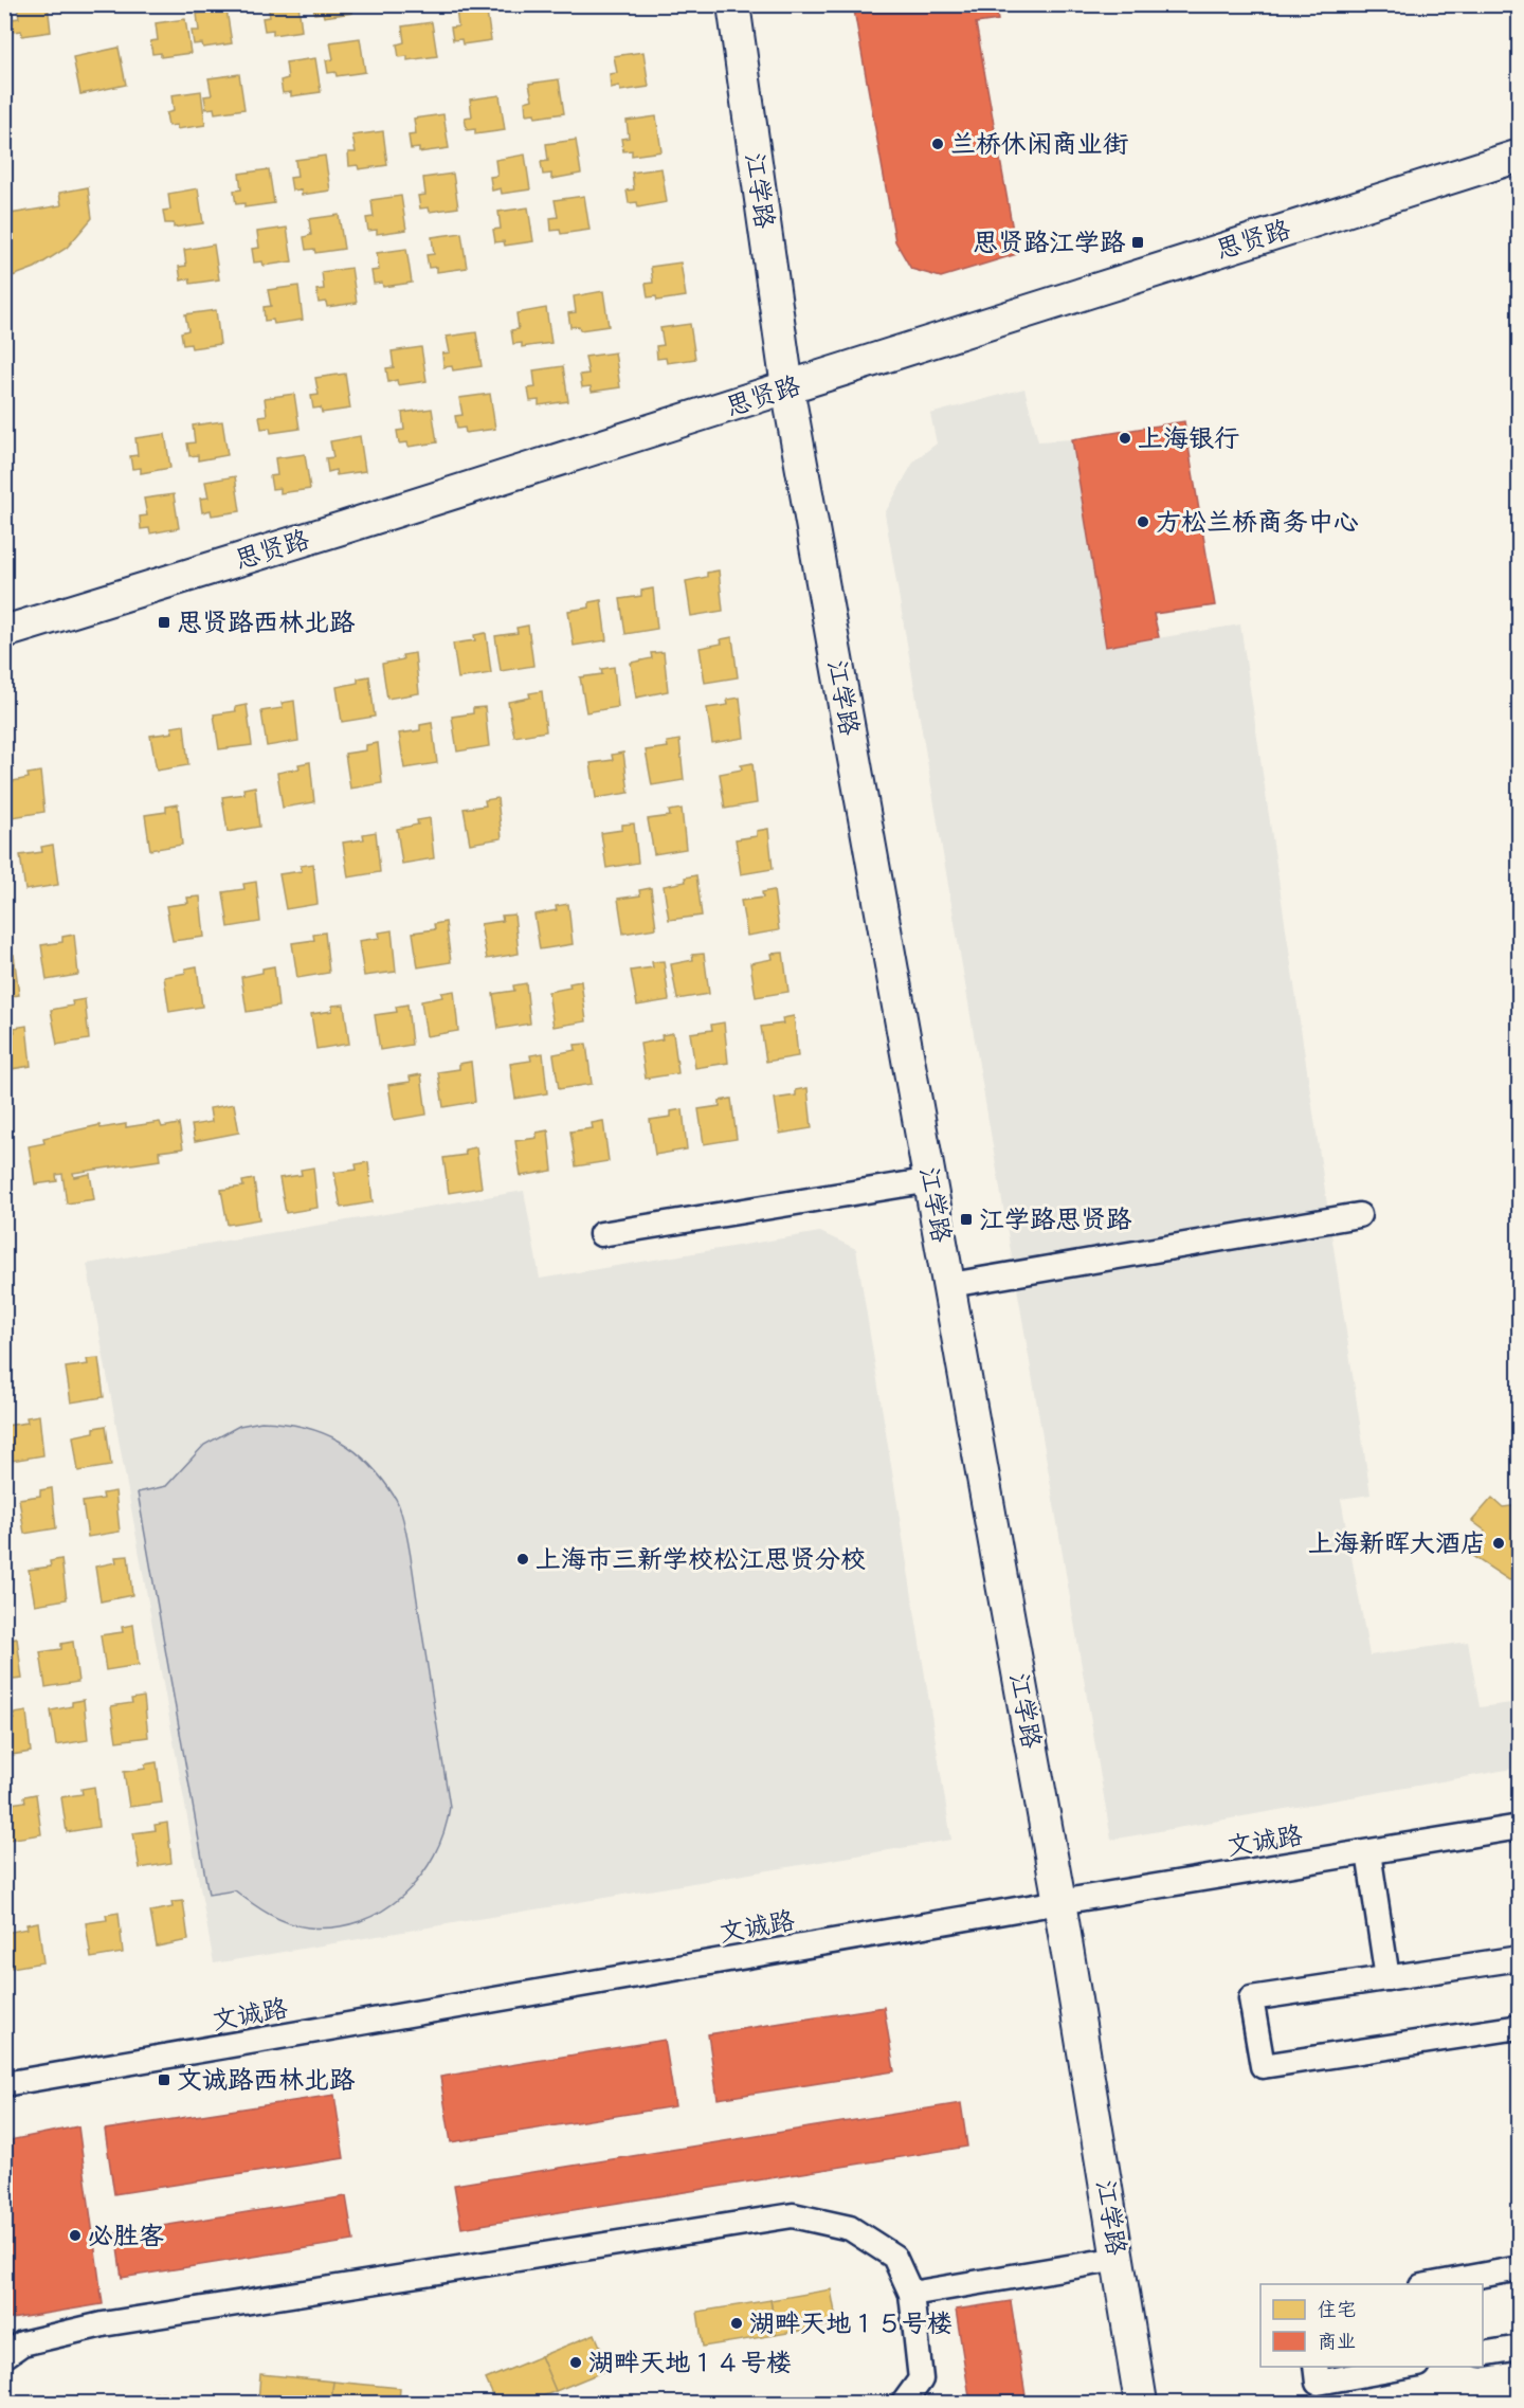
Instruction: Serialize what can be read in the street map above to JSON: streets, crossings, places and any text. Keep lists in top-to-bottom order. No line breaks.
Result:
{"streets":{"main road":["江学路","思贤路"],"street":["文诚路"]},"crossings":[["江学路","思贤路"],["江学路","文诚路"]],"places":{"other":["兰桥休闲商业街","上海银行","方松兰桥商务中心","上海新晖大酒店","上海市三新学校松江思贤分校","必胜客","湖畔天地１５号楼","湖畔天地１４号楼"],"transit":["思贤路江学路","思贤路西林北路","江学路思贤路","文诚路西林北路"]},"legend":["住宅","商业"]}
